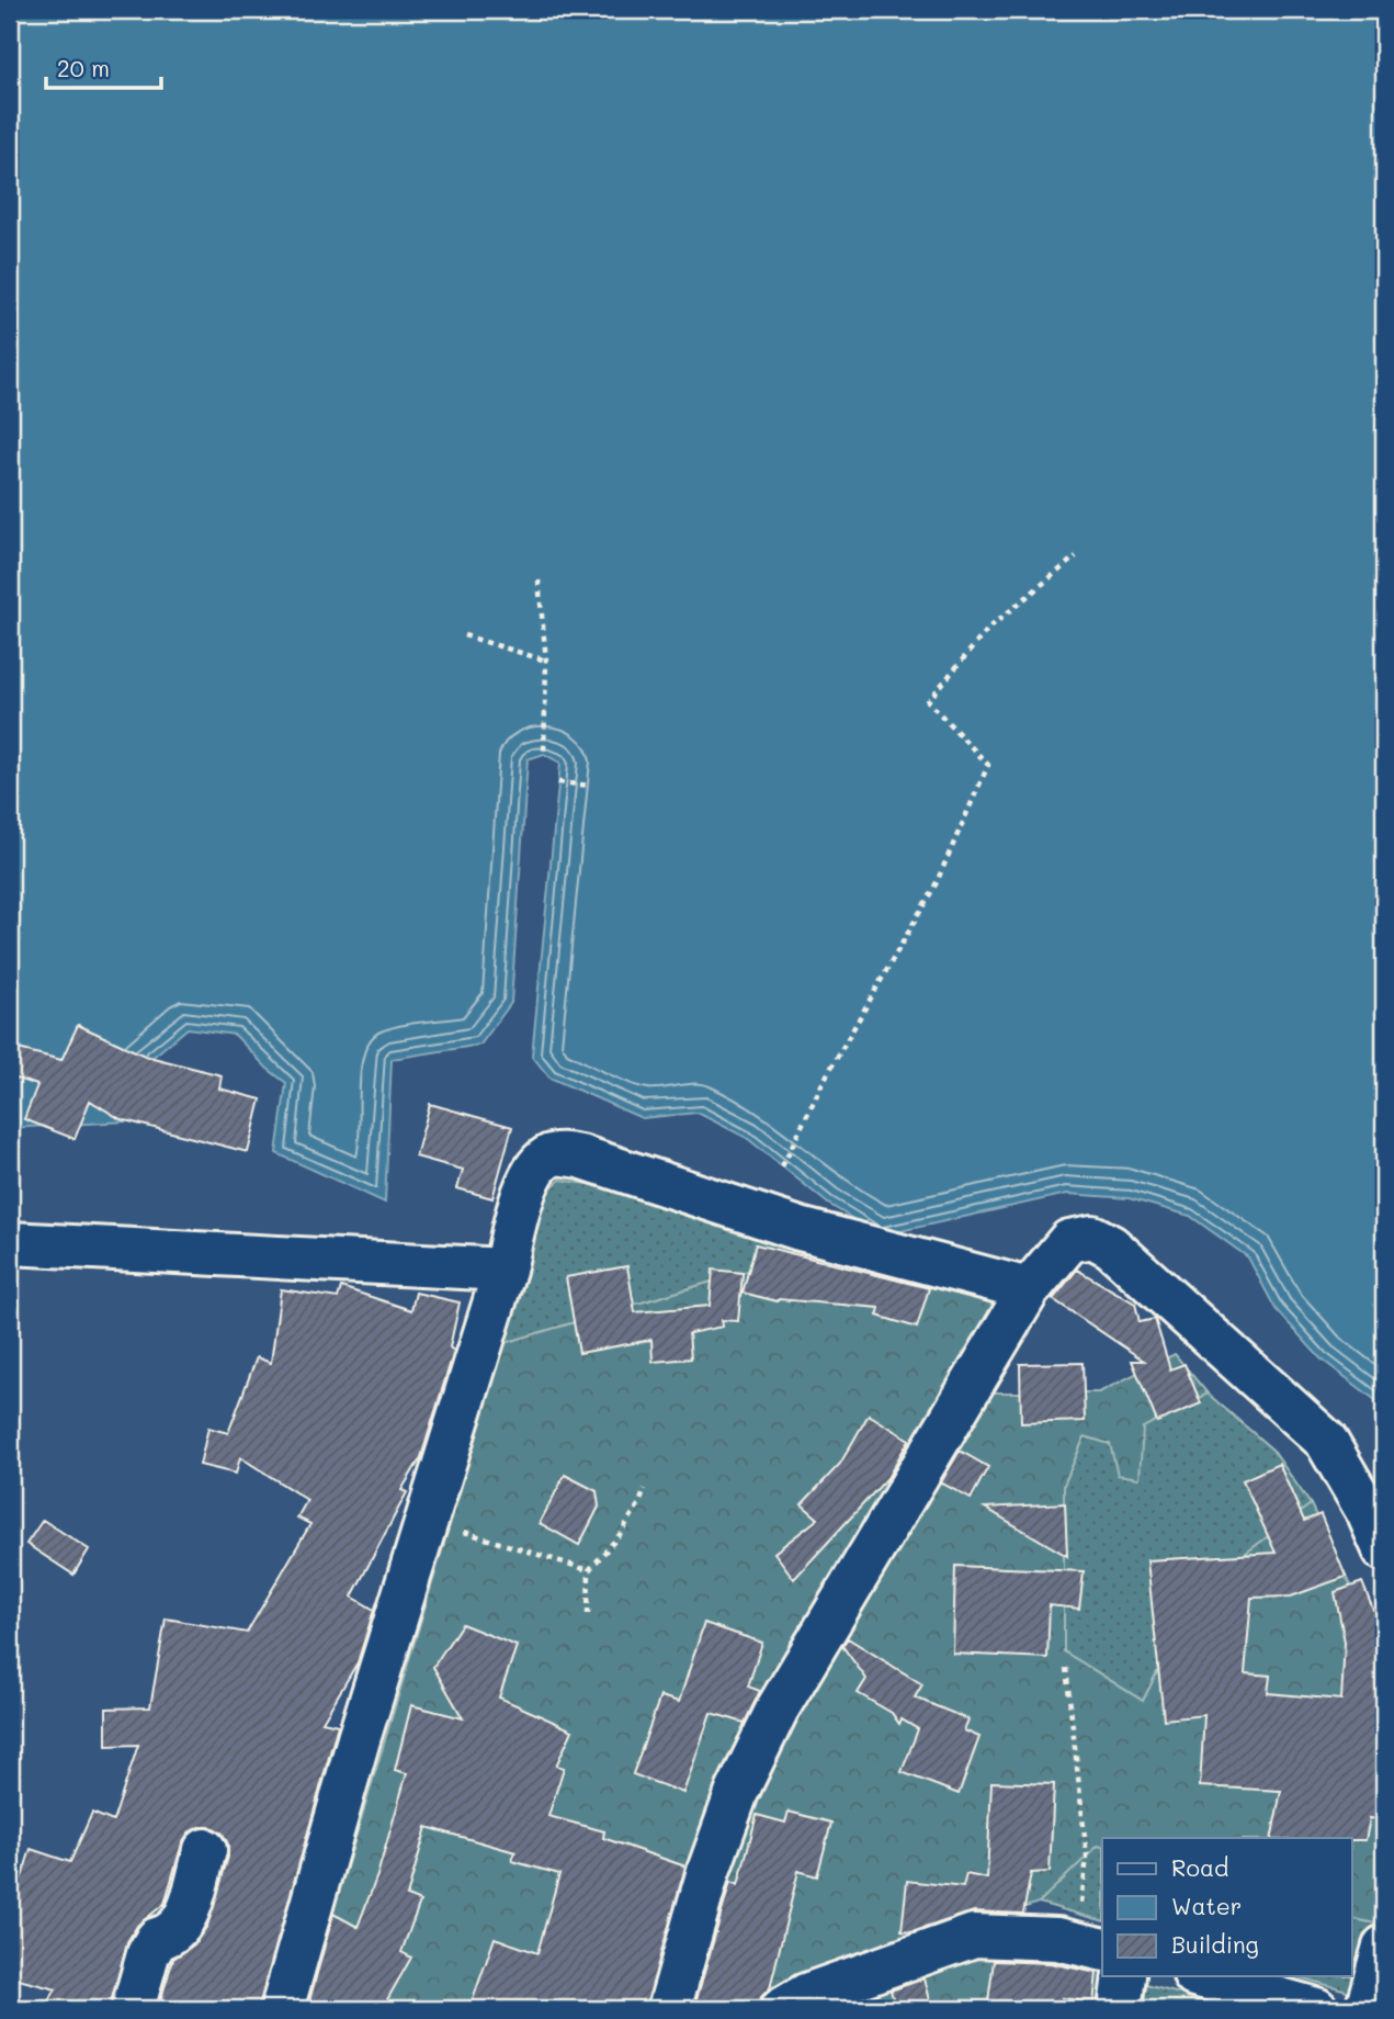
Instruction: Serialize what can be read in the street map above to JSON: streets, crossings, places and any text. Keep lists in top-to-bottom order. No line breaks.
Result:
{"legend":["Road","Water","Building"],"scale_bar":"20 m"}
